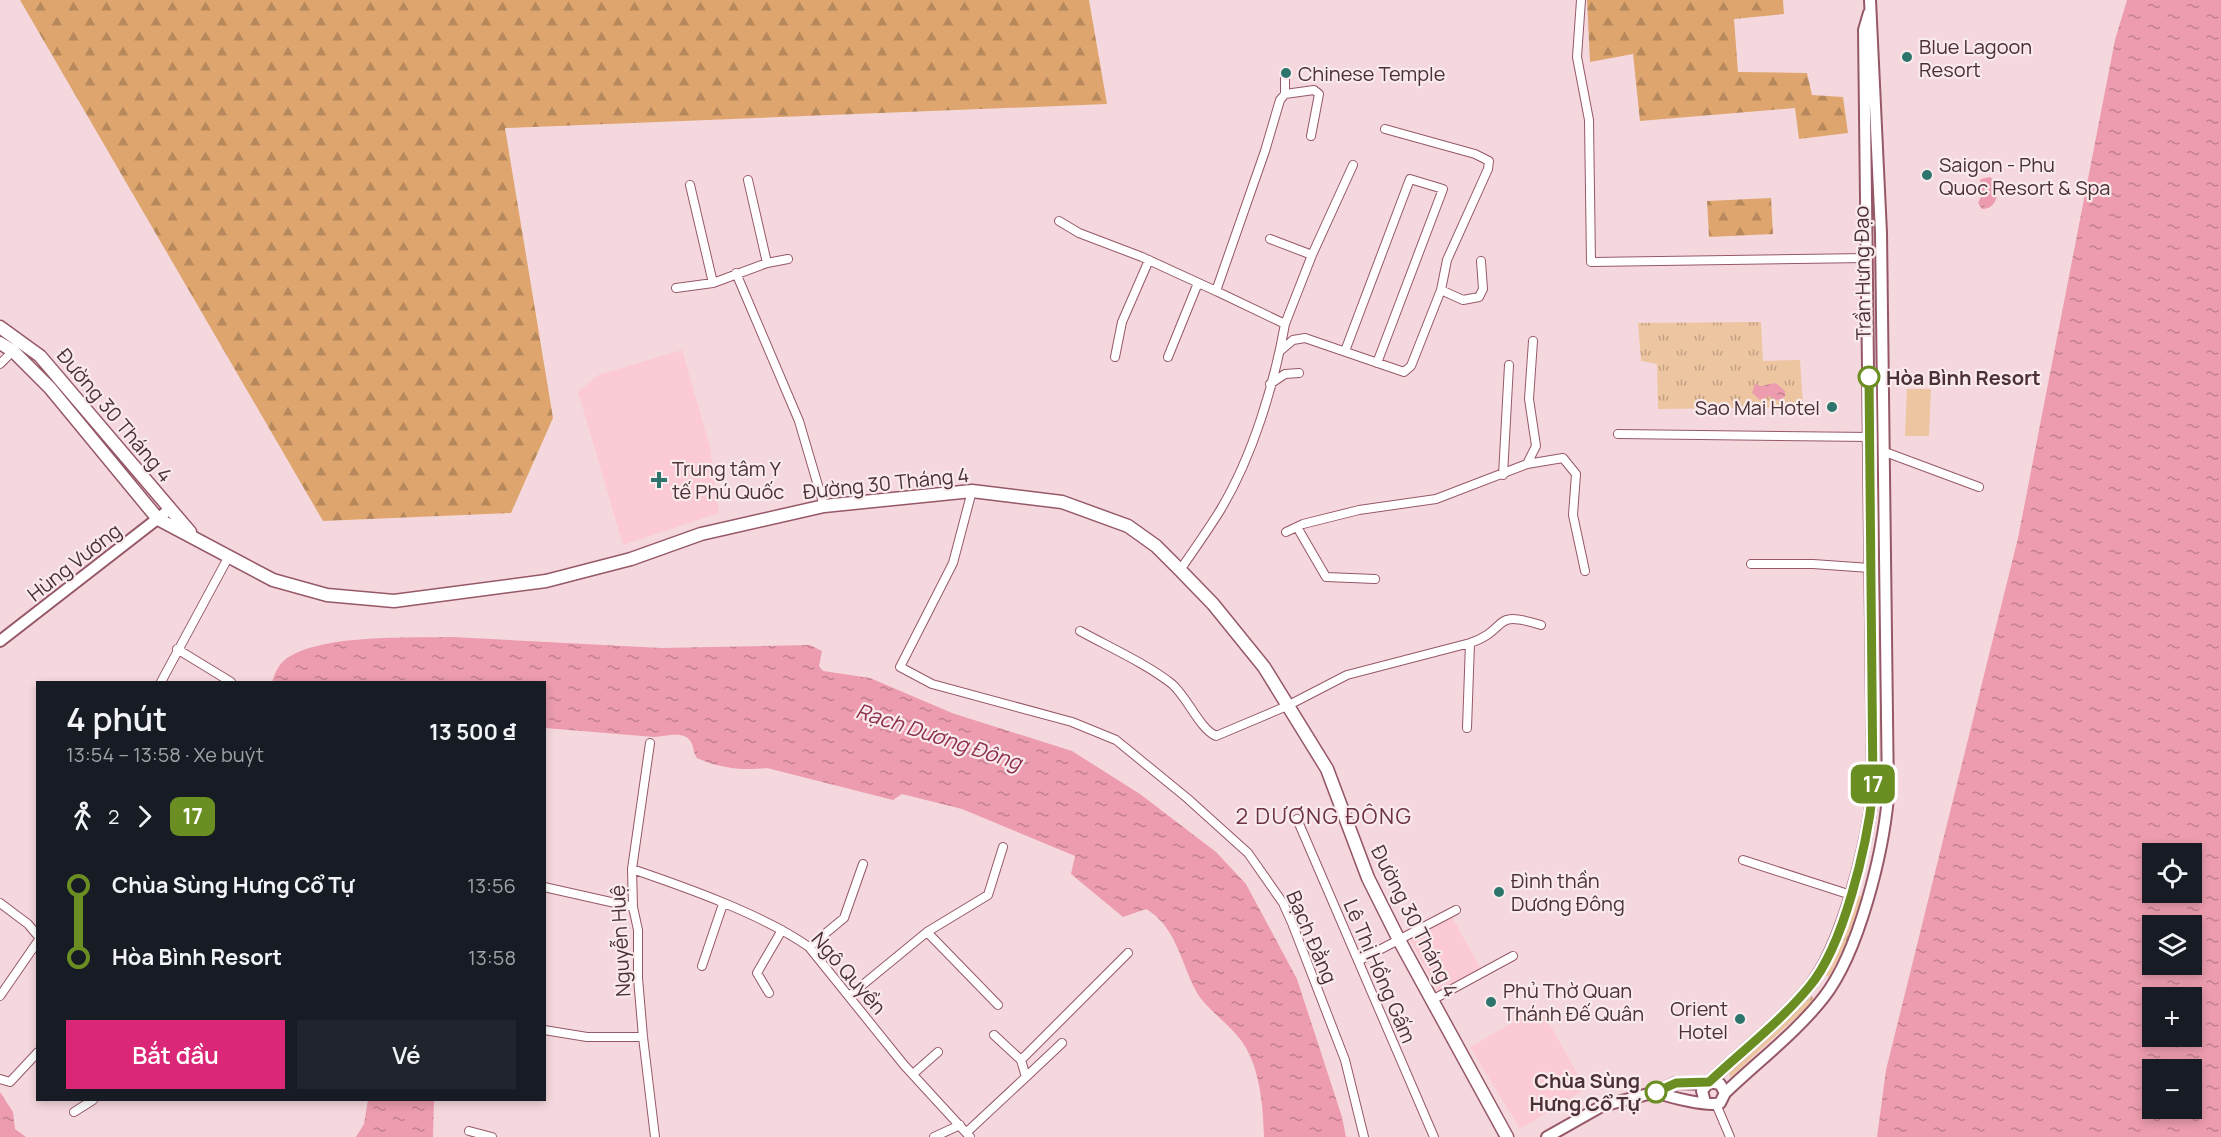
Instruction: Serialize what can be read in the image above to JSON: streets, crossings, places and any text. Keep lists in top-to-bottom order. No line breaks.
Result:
{"streets":{"main road":["Trần Hưng Đạo","Đường 30 Tháng 4","Hùng Vương"],"street":["Bạch Đằng","Nguyễn Huệ","Lê Thị Hồng Gấm","Ngô Quyền"]},"crossings":[["Đường 30 Tháng 4","Hùng Vương"],["Đường 30 Tháng 4","Bạch Đằng"],["Nguyễn Huệ","Ngô Quyền"]],"districts":["2 DƯƠNG ĐÔNG"],"water":["Rạch Dương Đông"],"places":{"other":["Blue Lagoon Resort","Chinese Temple","Saigon - Phu Quoc Resort & Spa","Hòa Bình Resort","Sao Mai Hotel","Đình thần Dương Đông","Phủ Thờ Quan Thánh Đế Quân","Orient Hotel","Chùa Sùng Hưng Cổ Tự"],"health":["Trung tâm Y tế Phú Quốc"]},"lines":["bus line 17"],"page":{"on_map":"17","heading":["4 phút","13:54 – 13:58 · Xe buýt","13 500 ₫"],"legs":["2","17"],"map_buttons":["+","−"],"list":[{"name":"Chùa Sùng Hưng Cổ Tự","value":"13:56"},{"name":"Hòa Bình Resort","value":"13:58"}],"buttons":["Bắt đầu","Vé"]}}
